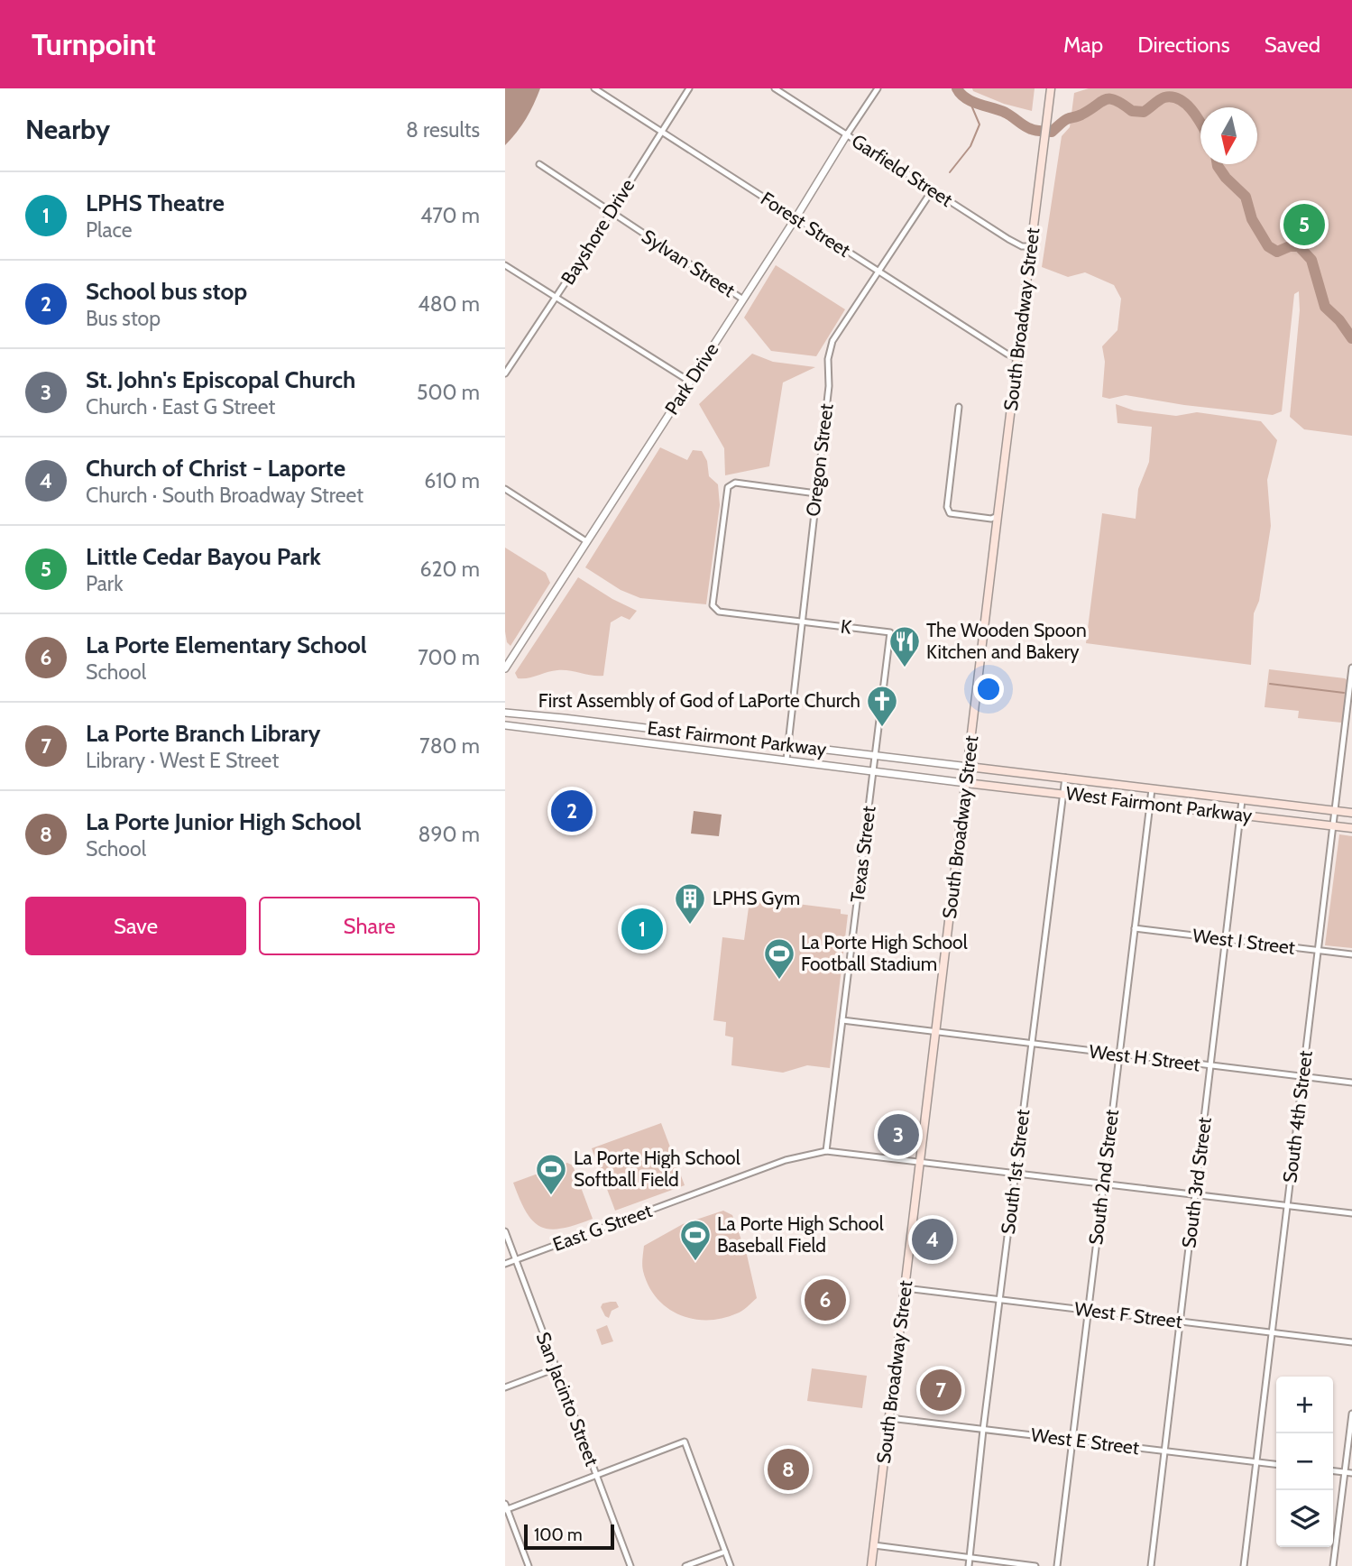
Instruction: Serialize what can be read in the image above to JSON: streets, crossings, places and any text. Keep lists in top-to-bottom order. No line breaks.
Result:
{"streets":{"main road":["South Broadway Street","West Fairmont Parkway"],"street":["Garfield Street","Forest Street","Bayshore Drive","Sylvan Street","Park Drive","Oregon Street","K","East Fairmont Parkway","Texas Street","West I Street","West H Street","South 4th Street","South 1st Street","South 2nd Street","South 3rd Street","East G Street","West F Street","San Jacinto Street","West E Street"]},"crossings":[["Garfield Street","South Broadway Street"],["Garfield Street","Park Drive"],["Garfield Street","Oregon Street"],["Forest Street","Bayshore Drive"],["Forest Street","South Broadway Street"],["Forest Street","Park Drive"],["Forest Street","Oregon Street"],["Bayshore Drive","Sylvan Street"],["Sylvan Street","Park Drive"],["South Broadway Street","East Fairmont Parkway"],["South Broadway Street","West Fairmont Parkway"],["South Broadway Street","West H Street"],["South Broadway Street","East G Street"],["South Broadway Street","West F Street"],["South Broadway Street","West E Street"],["Oregon Street","K"],["Oregon Street","East Fairmont Parkway"],["K","Texas Street"],["East Fairmont Parkway","West Fairmont Parkway"],["East Fairmont Parkway","Texas Street"],["West Fairmont Parkway","South 4th Street"],["West Fairmont Parkway","South 1st Street"],["West Fairmont Parkway","South 2nd Street"],["West Fairmont Parkway","South 3rd Street"],["Texas Street","West H Street"],["Texas Street","East G Street"],["West I Street","South 4th Street"],["West I Street","South 2nd Street"],["West I Street","South 3rd Street"],["West H Street","South 4th Street"],["West H Street","South 1st Street"],["West H Street","South 2nd Street"],["West H Street","South 3rd Street"],["South 4th Street","East G Street"],["South 4th Street","West F Street"],["South 4th Street","West E Street"],["South 1st Street","East G Street"],["South 1st Street","West F Street"],["South 1st Street","West E Street"],["South 2nd Street","East G Street"],["South 2nd Street","West F Street"],["South 2nd Street","West E Street"],["South 3rd Street","East G Street"],["South 3rd Street","West F Street"],["South 3rd Street","West E Street"],["East G Street","San Jacinto Street"]],"places":{"restaurant":["The Wooden Spoon Kitchen and Bakery"],"church":["First Assembly of God of LaPorte Church"],"building":["LPHS Gym"],"sports":["La Porte High School Football Stadium","La Porte High School Softball Field","La Porte High School Baseball Field"]},"scale_bar":"100 m","north":"bottom","page":{"header":"Turnpoint","nav":["Map","Directions","Saved"],"heading":["Nearby","8 results"],"list":[{"mark":"1","name":"LPHS Theatre","note":"Place","value":"470 m"},{"mark":"2","name":"School bus stop","note":"Bus stop","value":"480 m"},{"mark":"3","name":"St. John's Episcopal Church","note":"Church · East G Street","value":"500 m"},{"mark":"4","name":"Church of Christ - Laporte","note":"Church · South Broadway Street","value":"610 m"},{"mark":"5","name":"Little Cedar Bayou Park","note":"Park","value":"620 m"},{"mark":"6","name":"La Porte Elementary School","note":"School","value":"700 m"},{"mark":"7","name":"La Porte Branch Library","note":"Library · West E Street","value":"780 m"},{"mark":"8","name":"La Porte Junior High School","note":"School","value":"890 m"}],"pins":["5","2","1","3","4","6","7","8"],"buttons":["Save","Share"],"map_buttons":["+","−"],"scale":"100 m"}}
